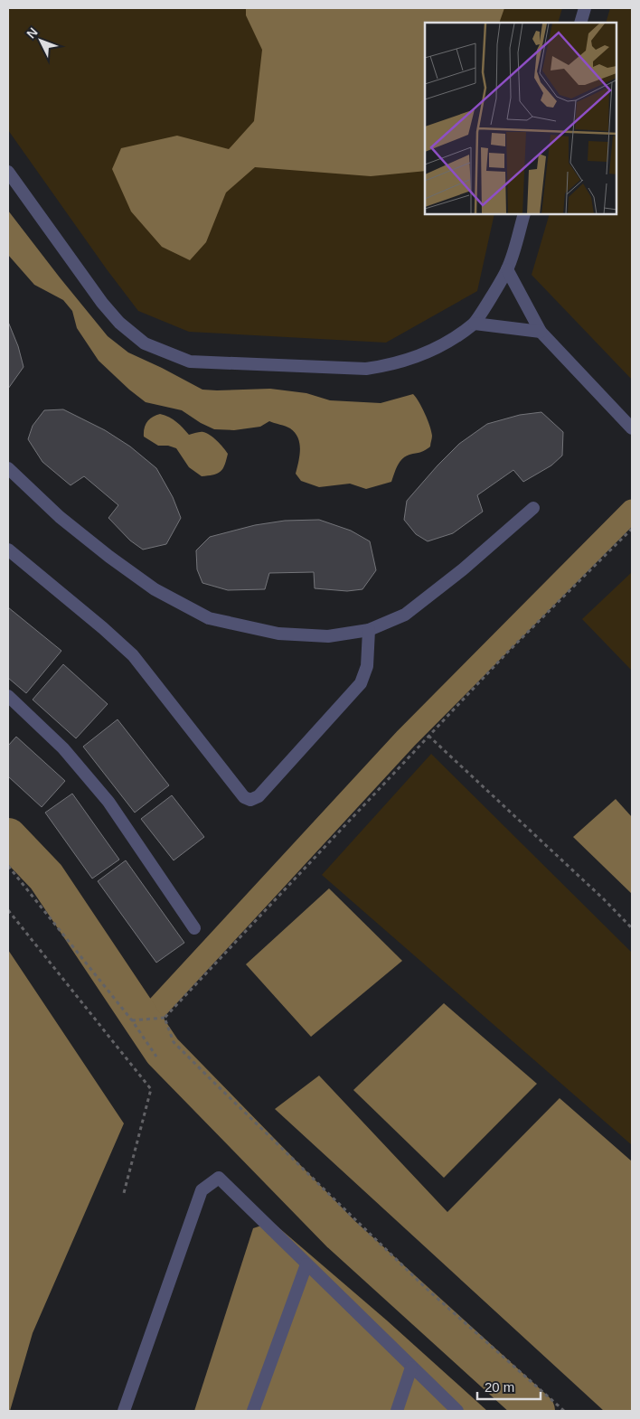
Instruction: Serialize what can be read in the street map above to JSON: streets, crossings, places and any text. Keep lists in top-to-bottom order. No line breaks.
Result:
{"scale_bar":"20 m","north":"top left"}
